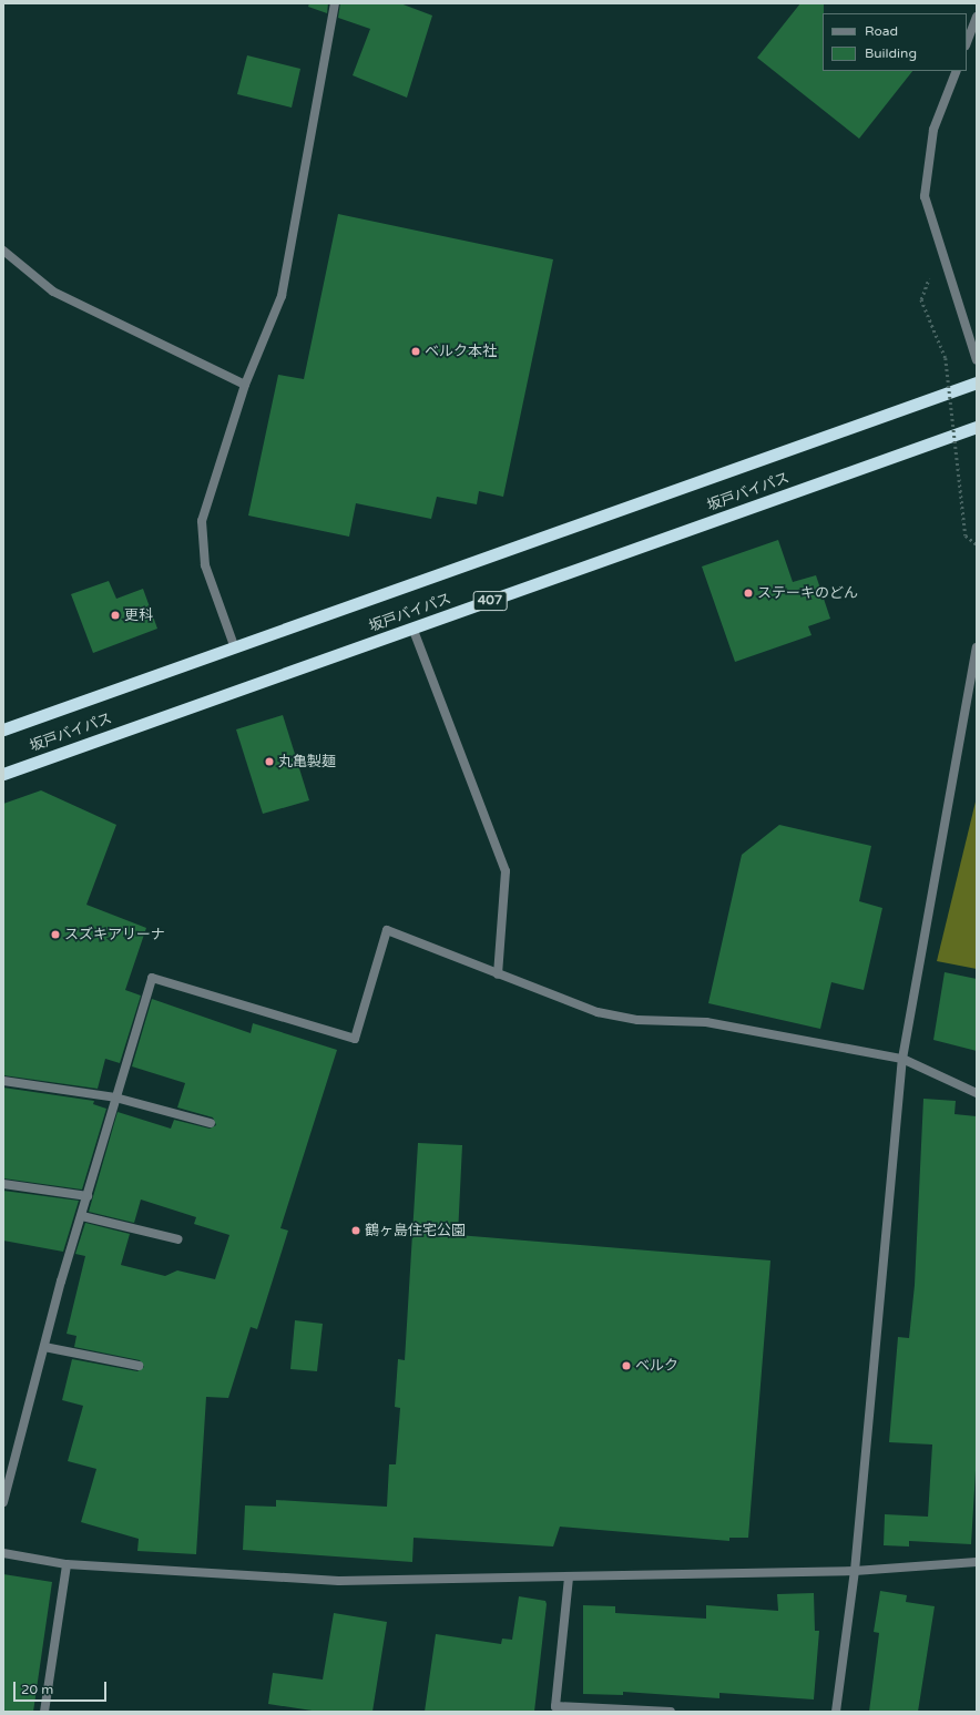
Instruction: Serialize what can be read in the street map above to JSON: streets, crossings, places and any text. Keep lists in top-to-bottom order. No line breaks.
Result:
{"streets":{"highway":["坂戸バイパス","407"]},"places":["ベルク本社","ステーキのどん","更科","丸亀製麺","スズキアリーナ","鶴ヶ島住宅公園","ベルク"],"legend":["Road","Building"],"scale_bar":"20 m"}
